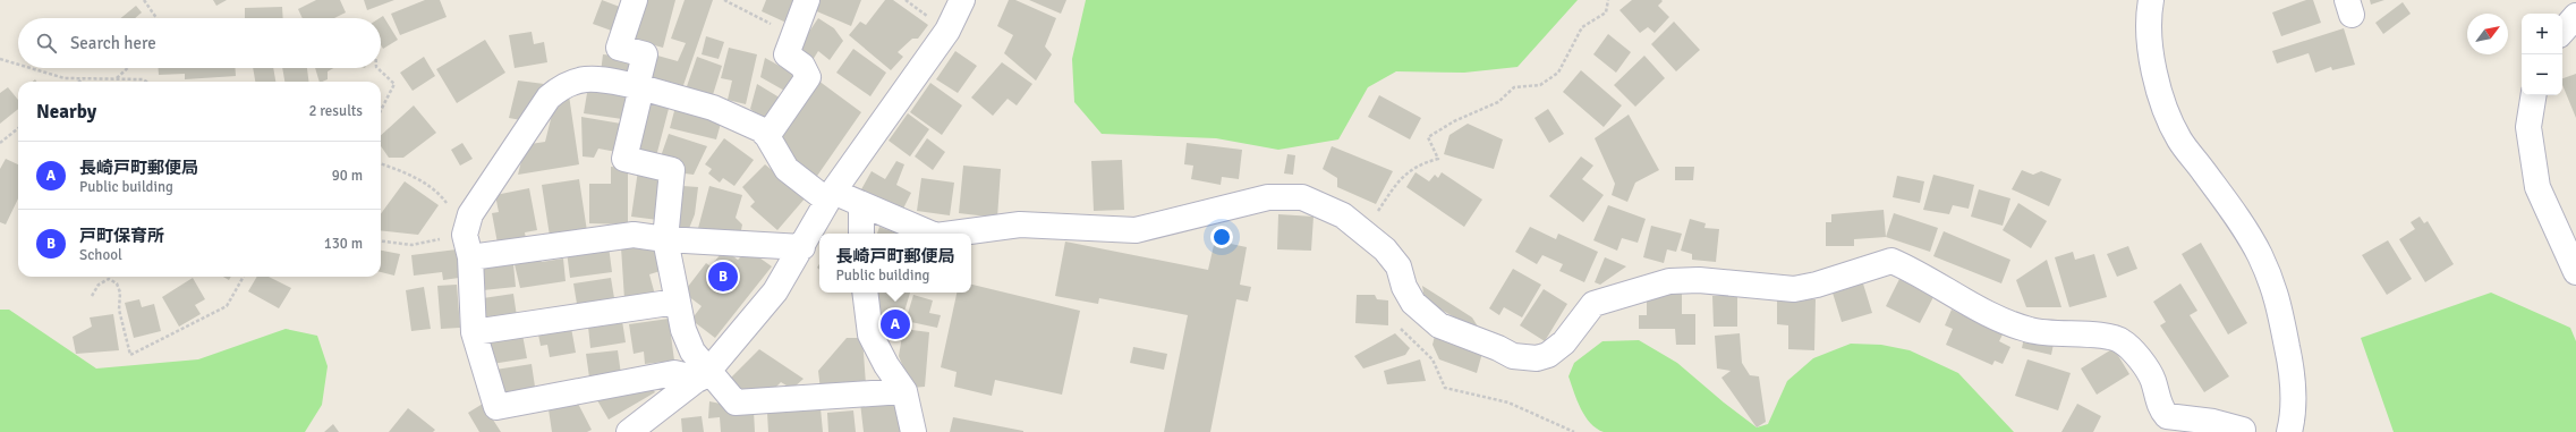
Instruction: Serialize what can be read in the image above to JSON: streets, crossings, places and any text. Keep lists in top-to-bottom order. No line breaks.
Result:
{"north":"top right","page":{"map_buttons":["+","−"],"search":"Search here","heading":["Nearby","2 results"],"list":[{"mark":"A","name":"長崎戸町郵便局","note":"Public building","value":"90 m"},{"mark":"B","name":"戸町保育所","note":"School","value":"130 m"}],"popup":["長崎戸町郵便局","Public building"],"pins":["B","A"]}}
